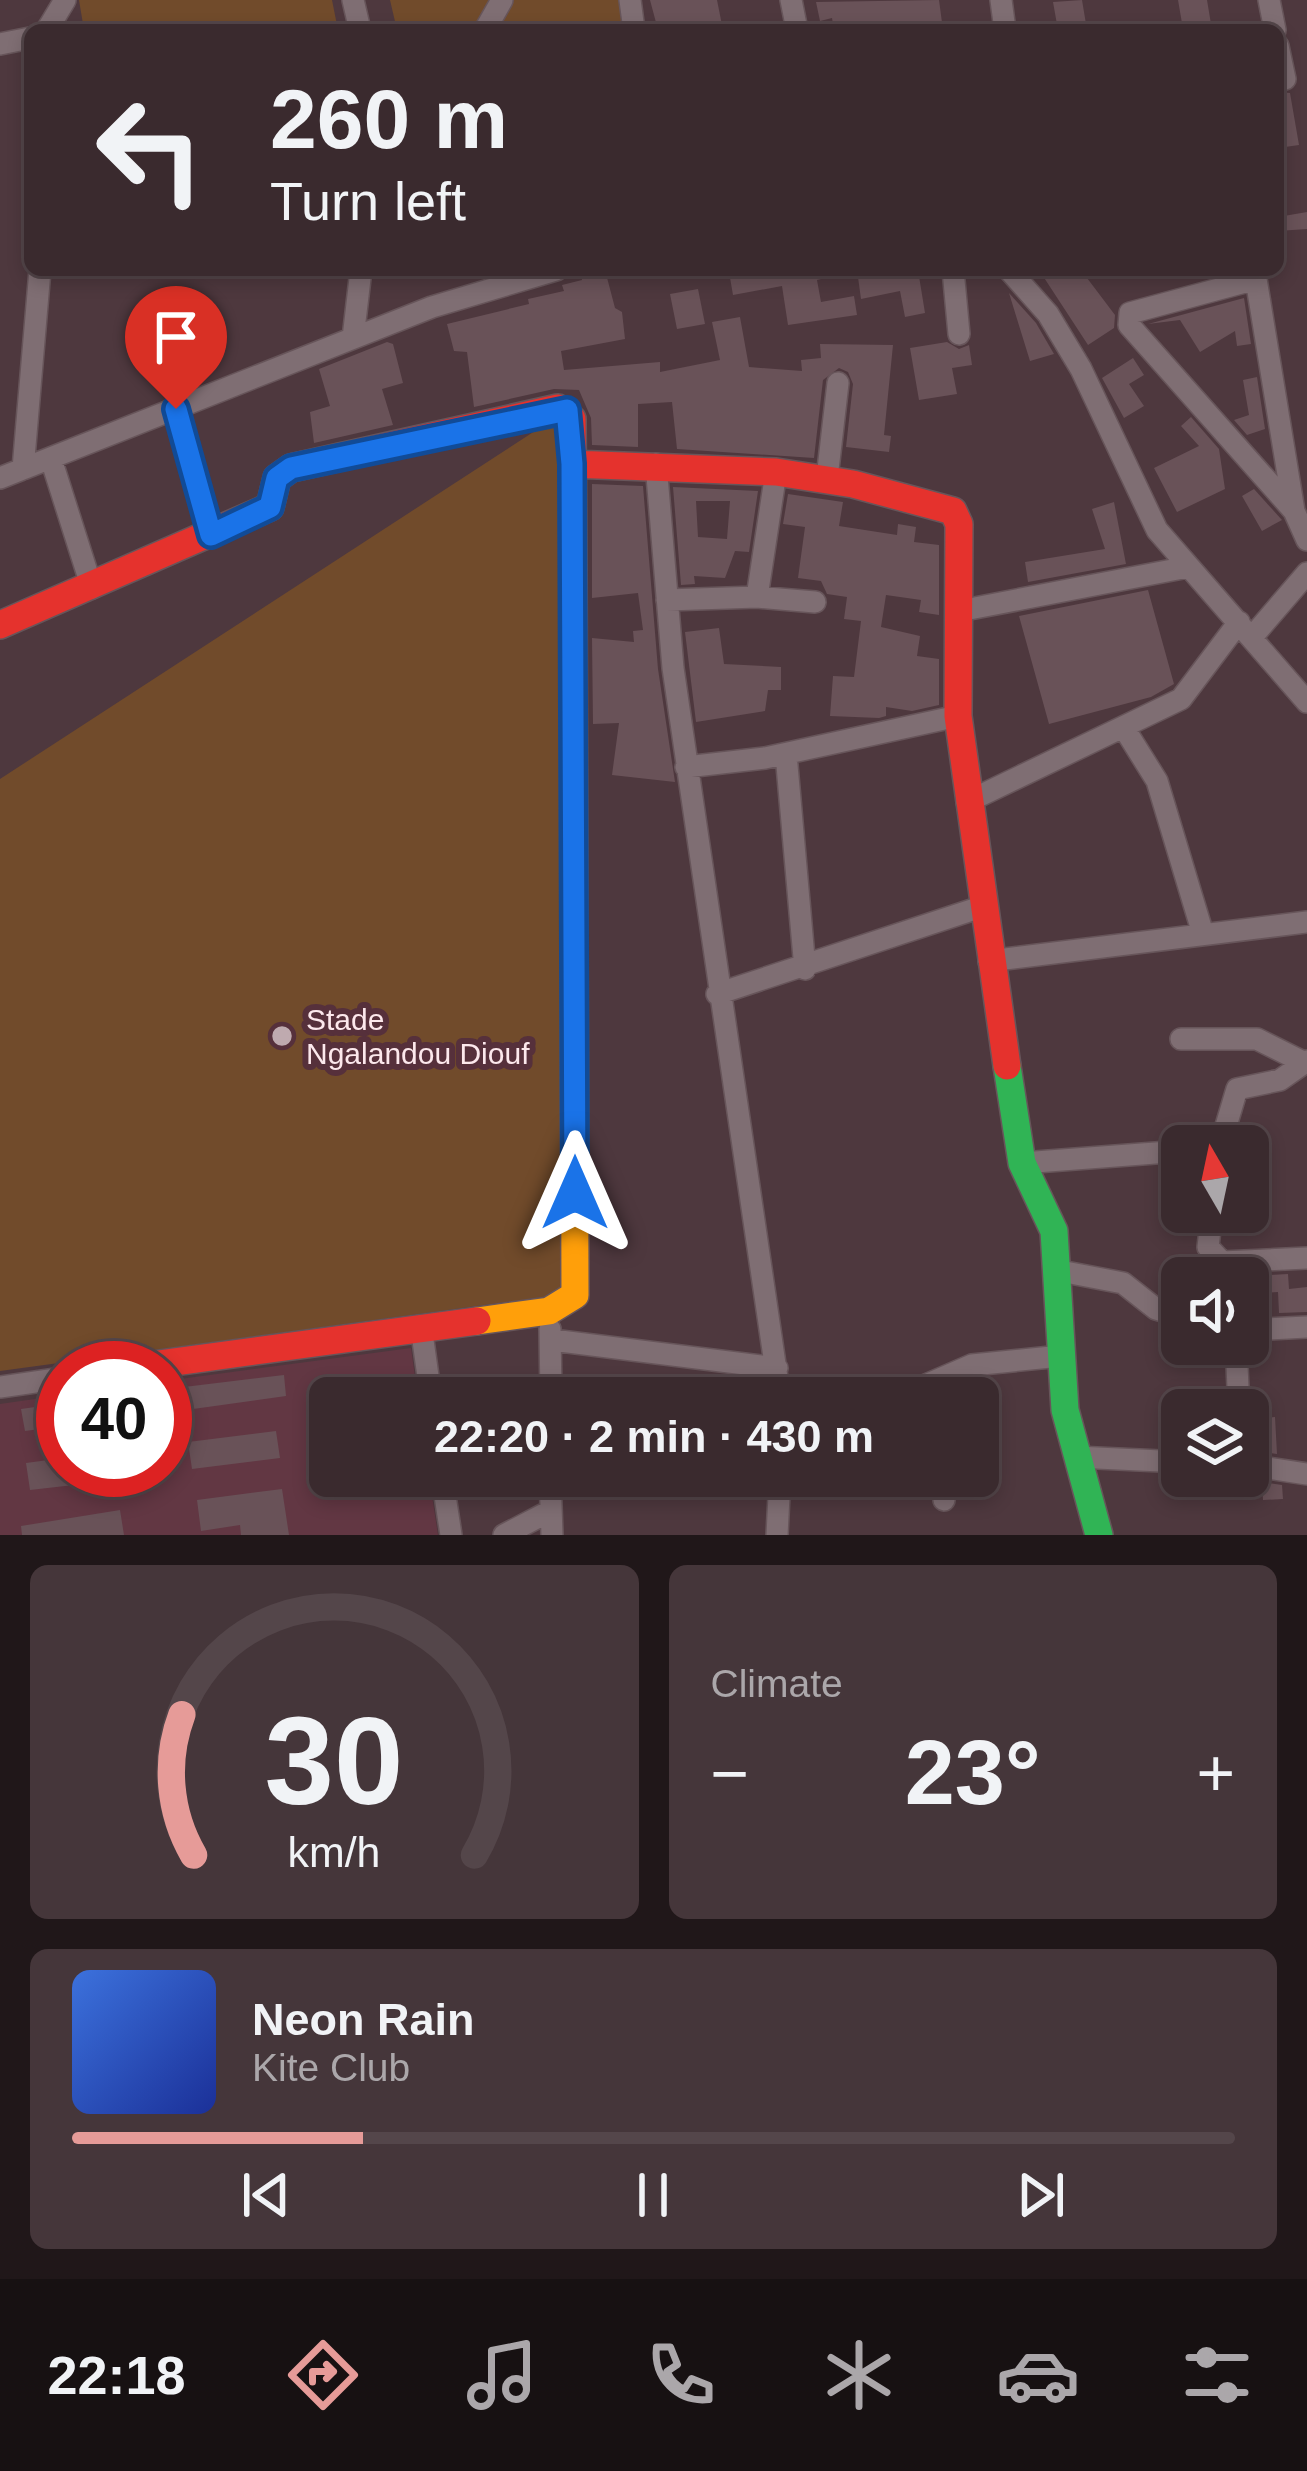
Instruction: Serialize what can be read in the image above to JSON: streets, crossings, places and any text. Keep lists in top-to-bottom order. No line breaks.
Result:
{"places":["Stade Ngalandou Diouf"],"north":"top","page":{"turn":["260 m","Turn left"],"limit":"40","trip":"22:20 · 2 min · 430 m","tile":"Climate","heat":["−","23°","+"],"song":["Neon Rain","Kite Club"],"tabs":"22:18","gauge":["30","km/h"]}}
